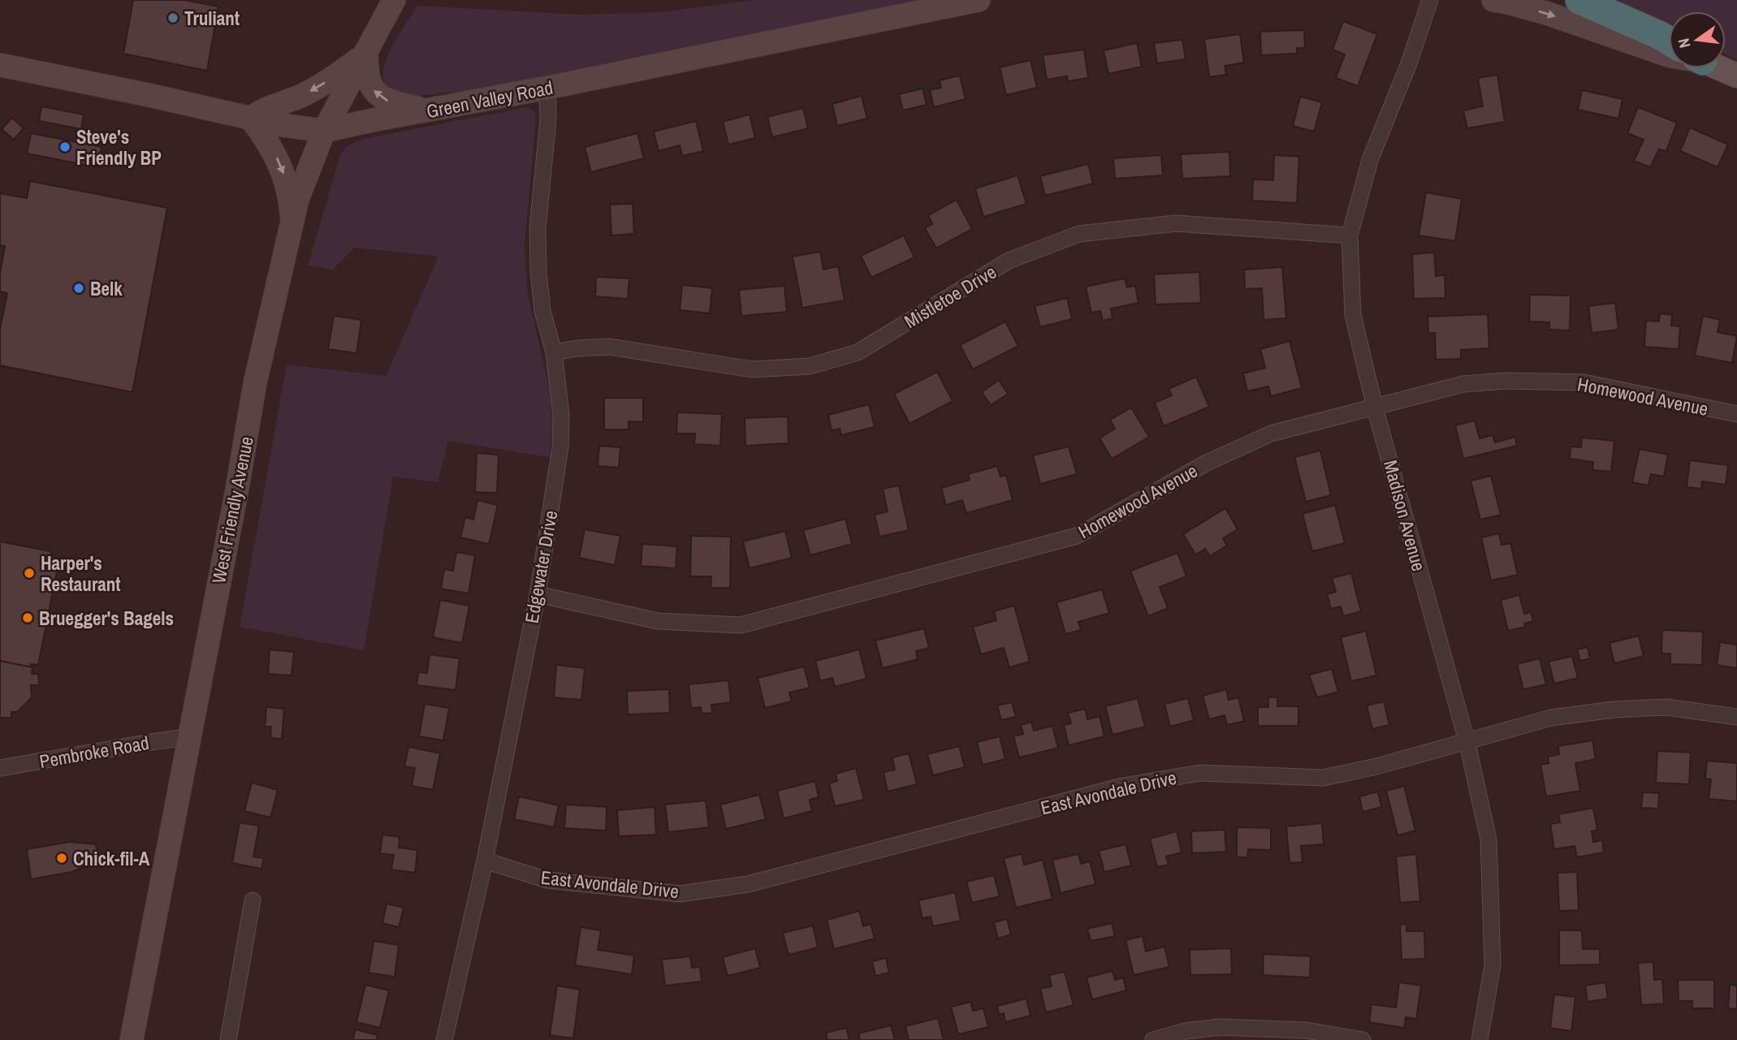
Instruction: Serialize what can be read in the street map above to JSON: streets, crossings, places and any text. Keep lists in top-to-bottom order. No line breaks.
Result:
{"streets":{"main road":["Green Valley Road","West Friendly Avenue"],"street":["Mistletoe Drive","Homewood Avenue","Madison Avenue","Edgewater Drive","Pembroke Road","East Avondale Drive"]},"crossings":[["Green Valley Road","West Friendly Avenue"],["Green Valley Road","Edgewater Drive"],["Mistletoe Drive","Madison Avenue"],["Mistletoe Drive","Edgewater Drive"],["Homewood Avenue","Madison Avenue"],["Homewood Avenue","Edgewater Drive"],["West Friendly Avenue","Pembroke Road"],["Madison Avenue","East Avondale Drive"],["Edgewater Drive","East Avondale Drive"]],"places":["Truliant","Steve's Friendly BP","Belk","Harper's Restaurant","Bruegger's Bagels","Chick-fil-A"],"north":"left"}
